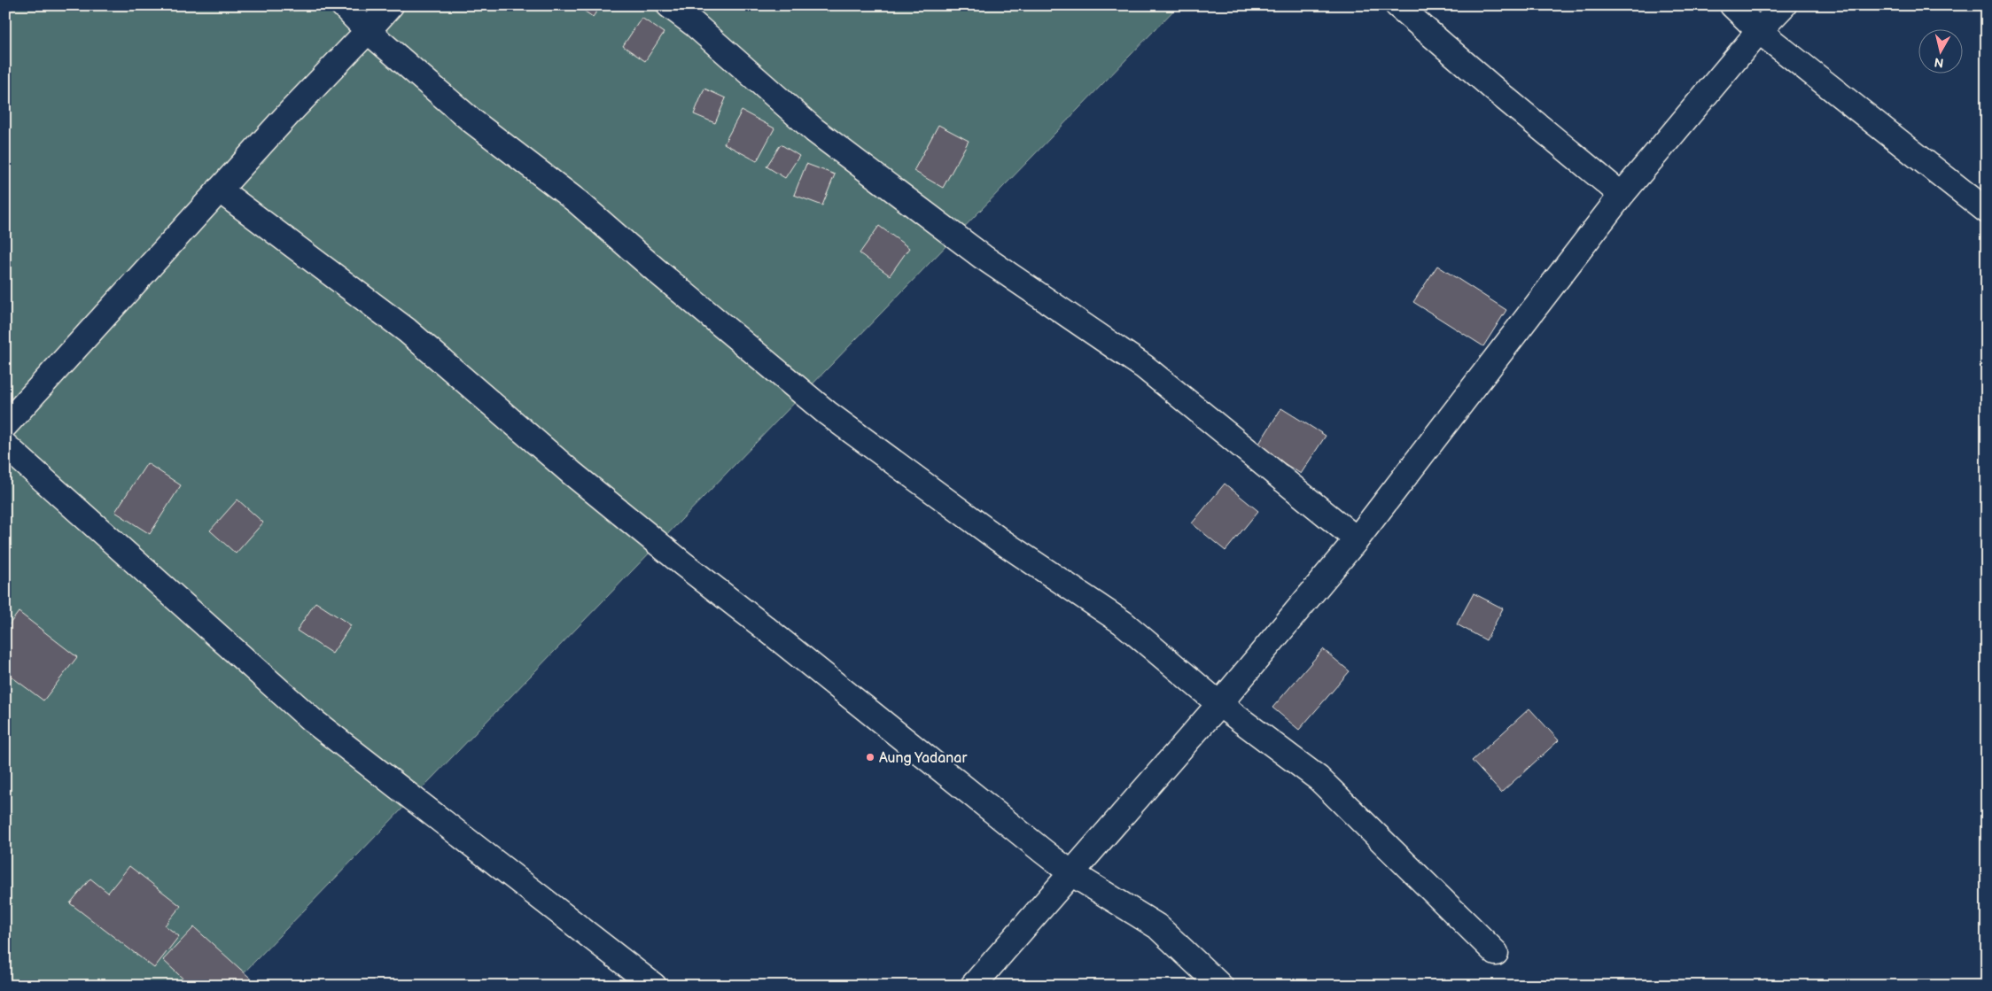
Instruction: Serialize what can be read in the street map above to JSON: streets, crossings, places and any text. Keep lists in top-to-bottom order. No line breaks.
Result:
{"places":["Aung Yadanar"],"north":"bottom"}
